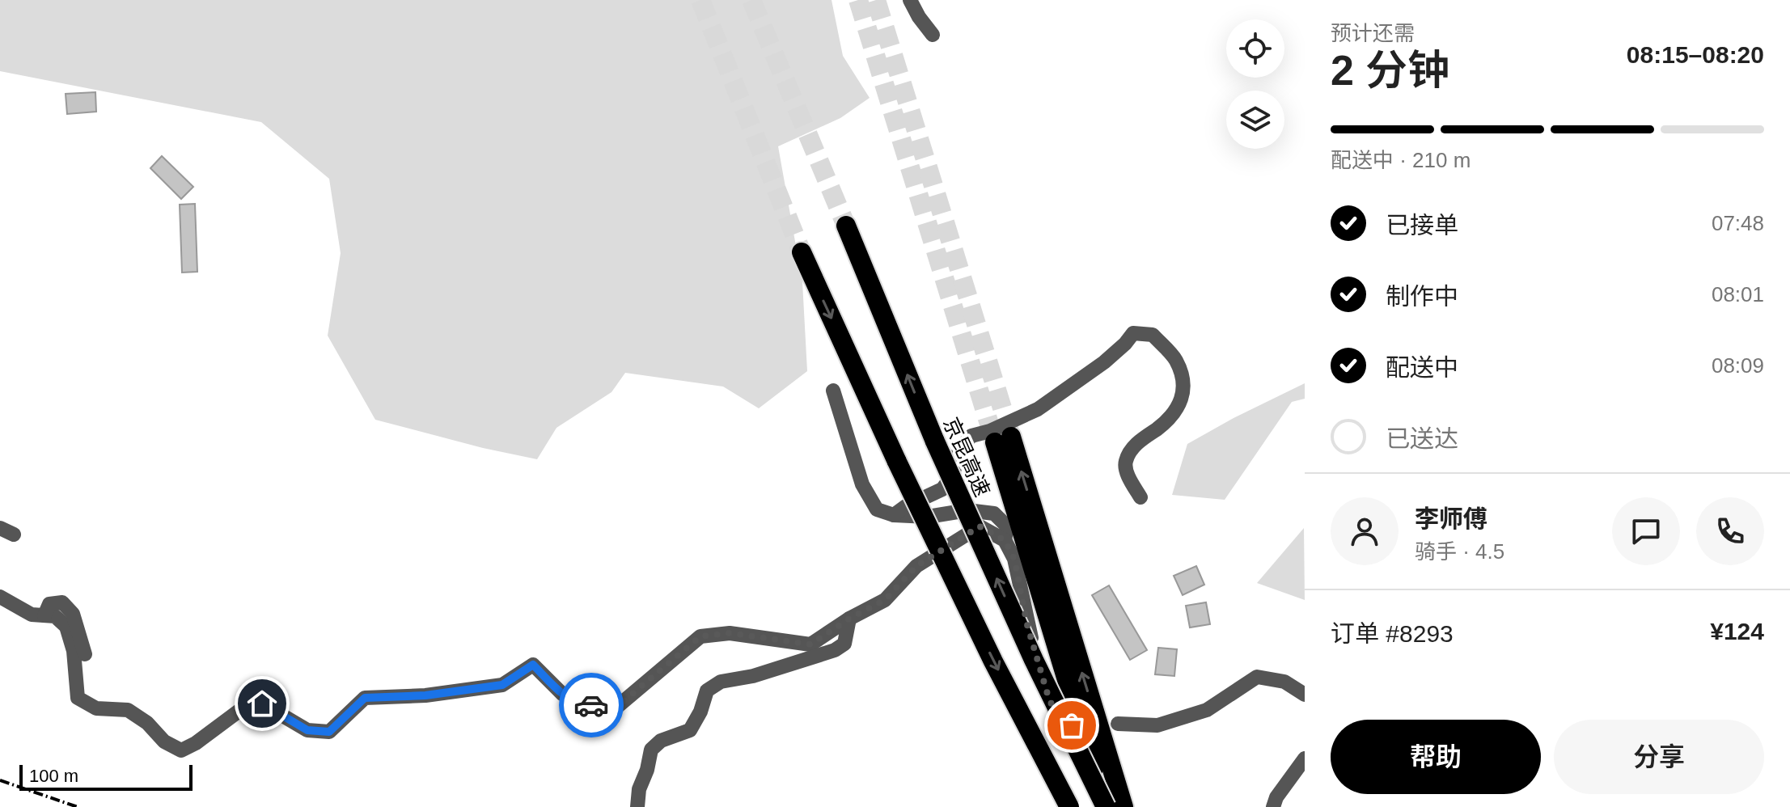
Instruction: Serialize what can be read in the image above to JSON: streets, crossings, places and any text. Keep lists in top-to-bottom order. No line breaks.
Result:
{"streets":{"highway":["京昆高速"]},"scale_bar":"100 m","page":{"heading":["2 分钟","预计还需","08:15–08:20"],"panel":["李师傅","骑手 · 4.5","订单 #8293","¥124"],"bar":"配送中 · 210 m","list":[["已接单","07:48"],["制作中","08:01"],["配送中","08:09"],"已送达"],"buttons":["帮助","分享"],"scale":"100 m"}}
